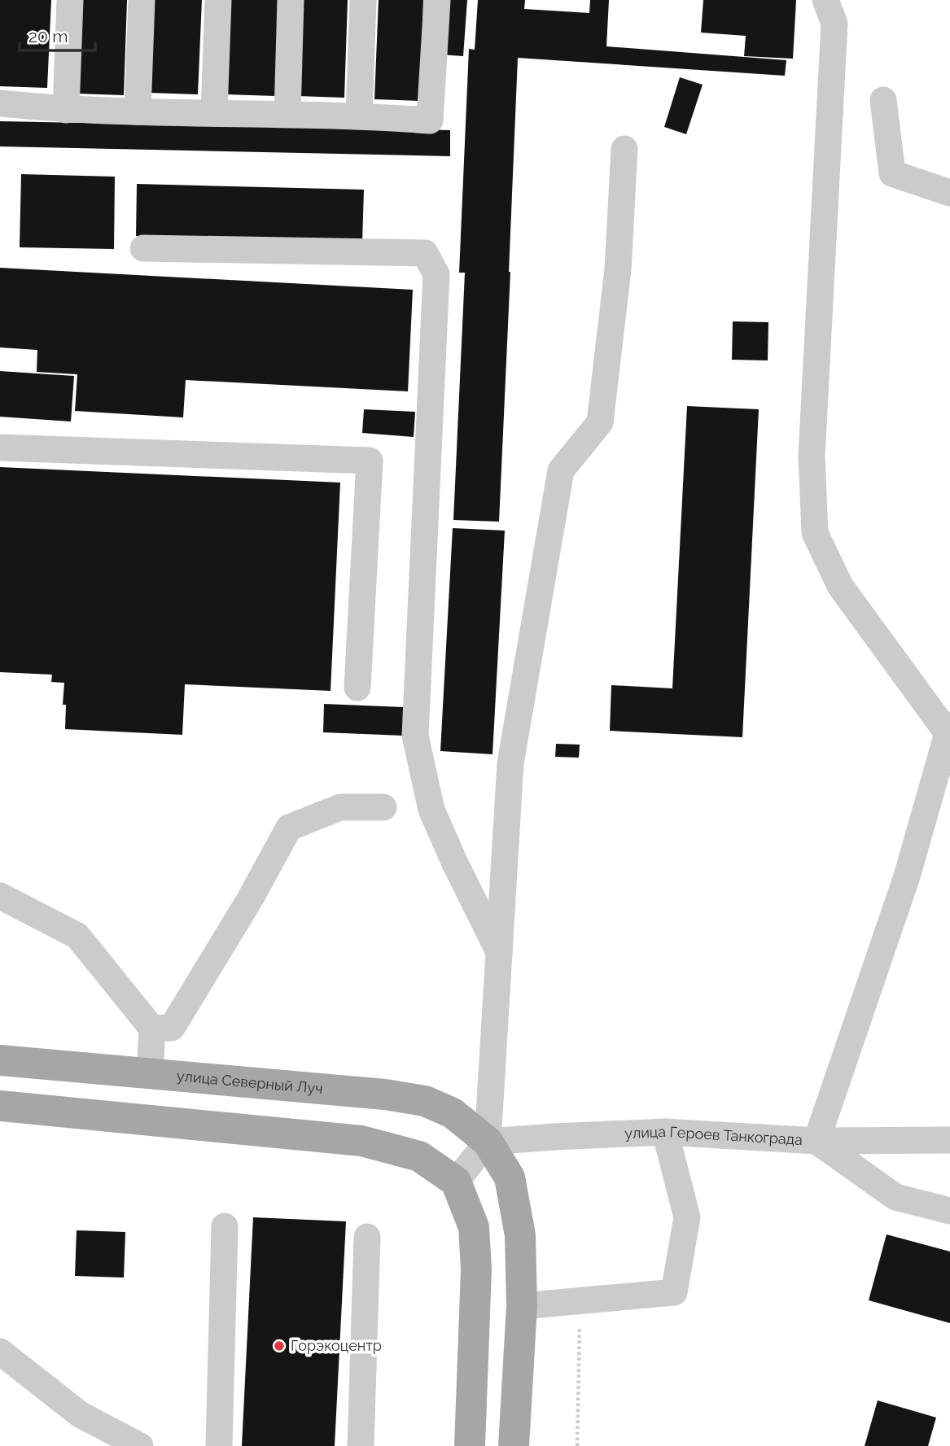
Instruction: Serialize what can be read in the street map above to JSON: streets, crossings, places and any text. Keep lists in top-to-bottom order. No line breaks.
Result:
{"streets":{"main road":["улица Северный Луч"],"street":["улица Героев Танкограда"]},"crossings":[["улица Северный Луч","улица Героев Танкограда"]],"places":["Горэкоцентр"],"scale_bar":"20 m"}
